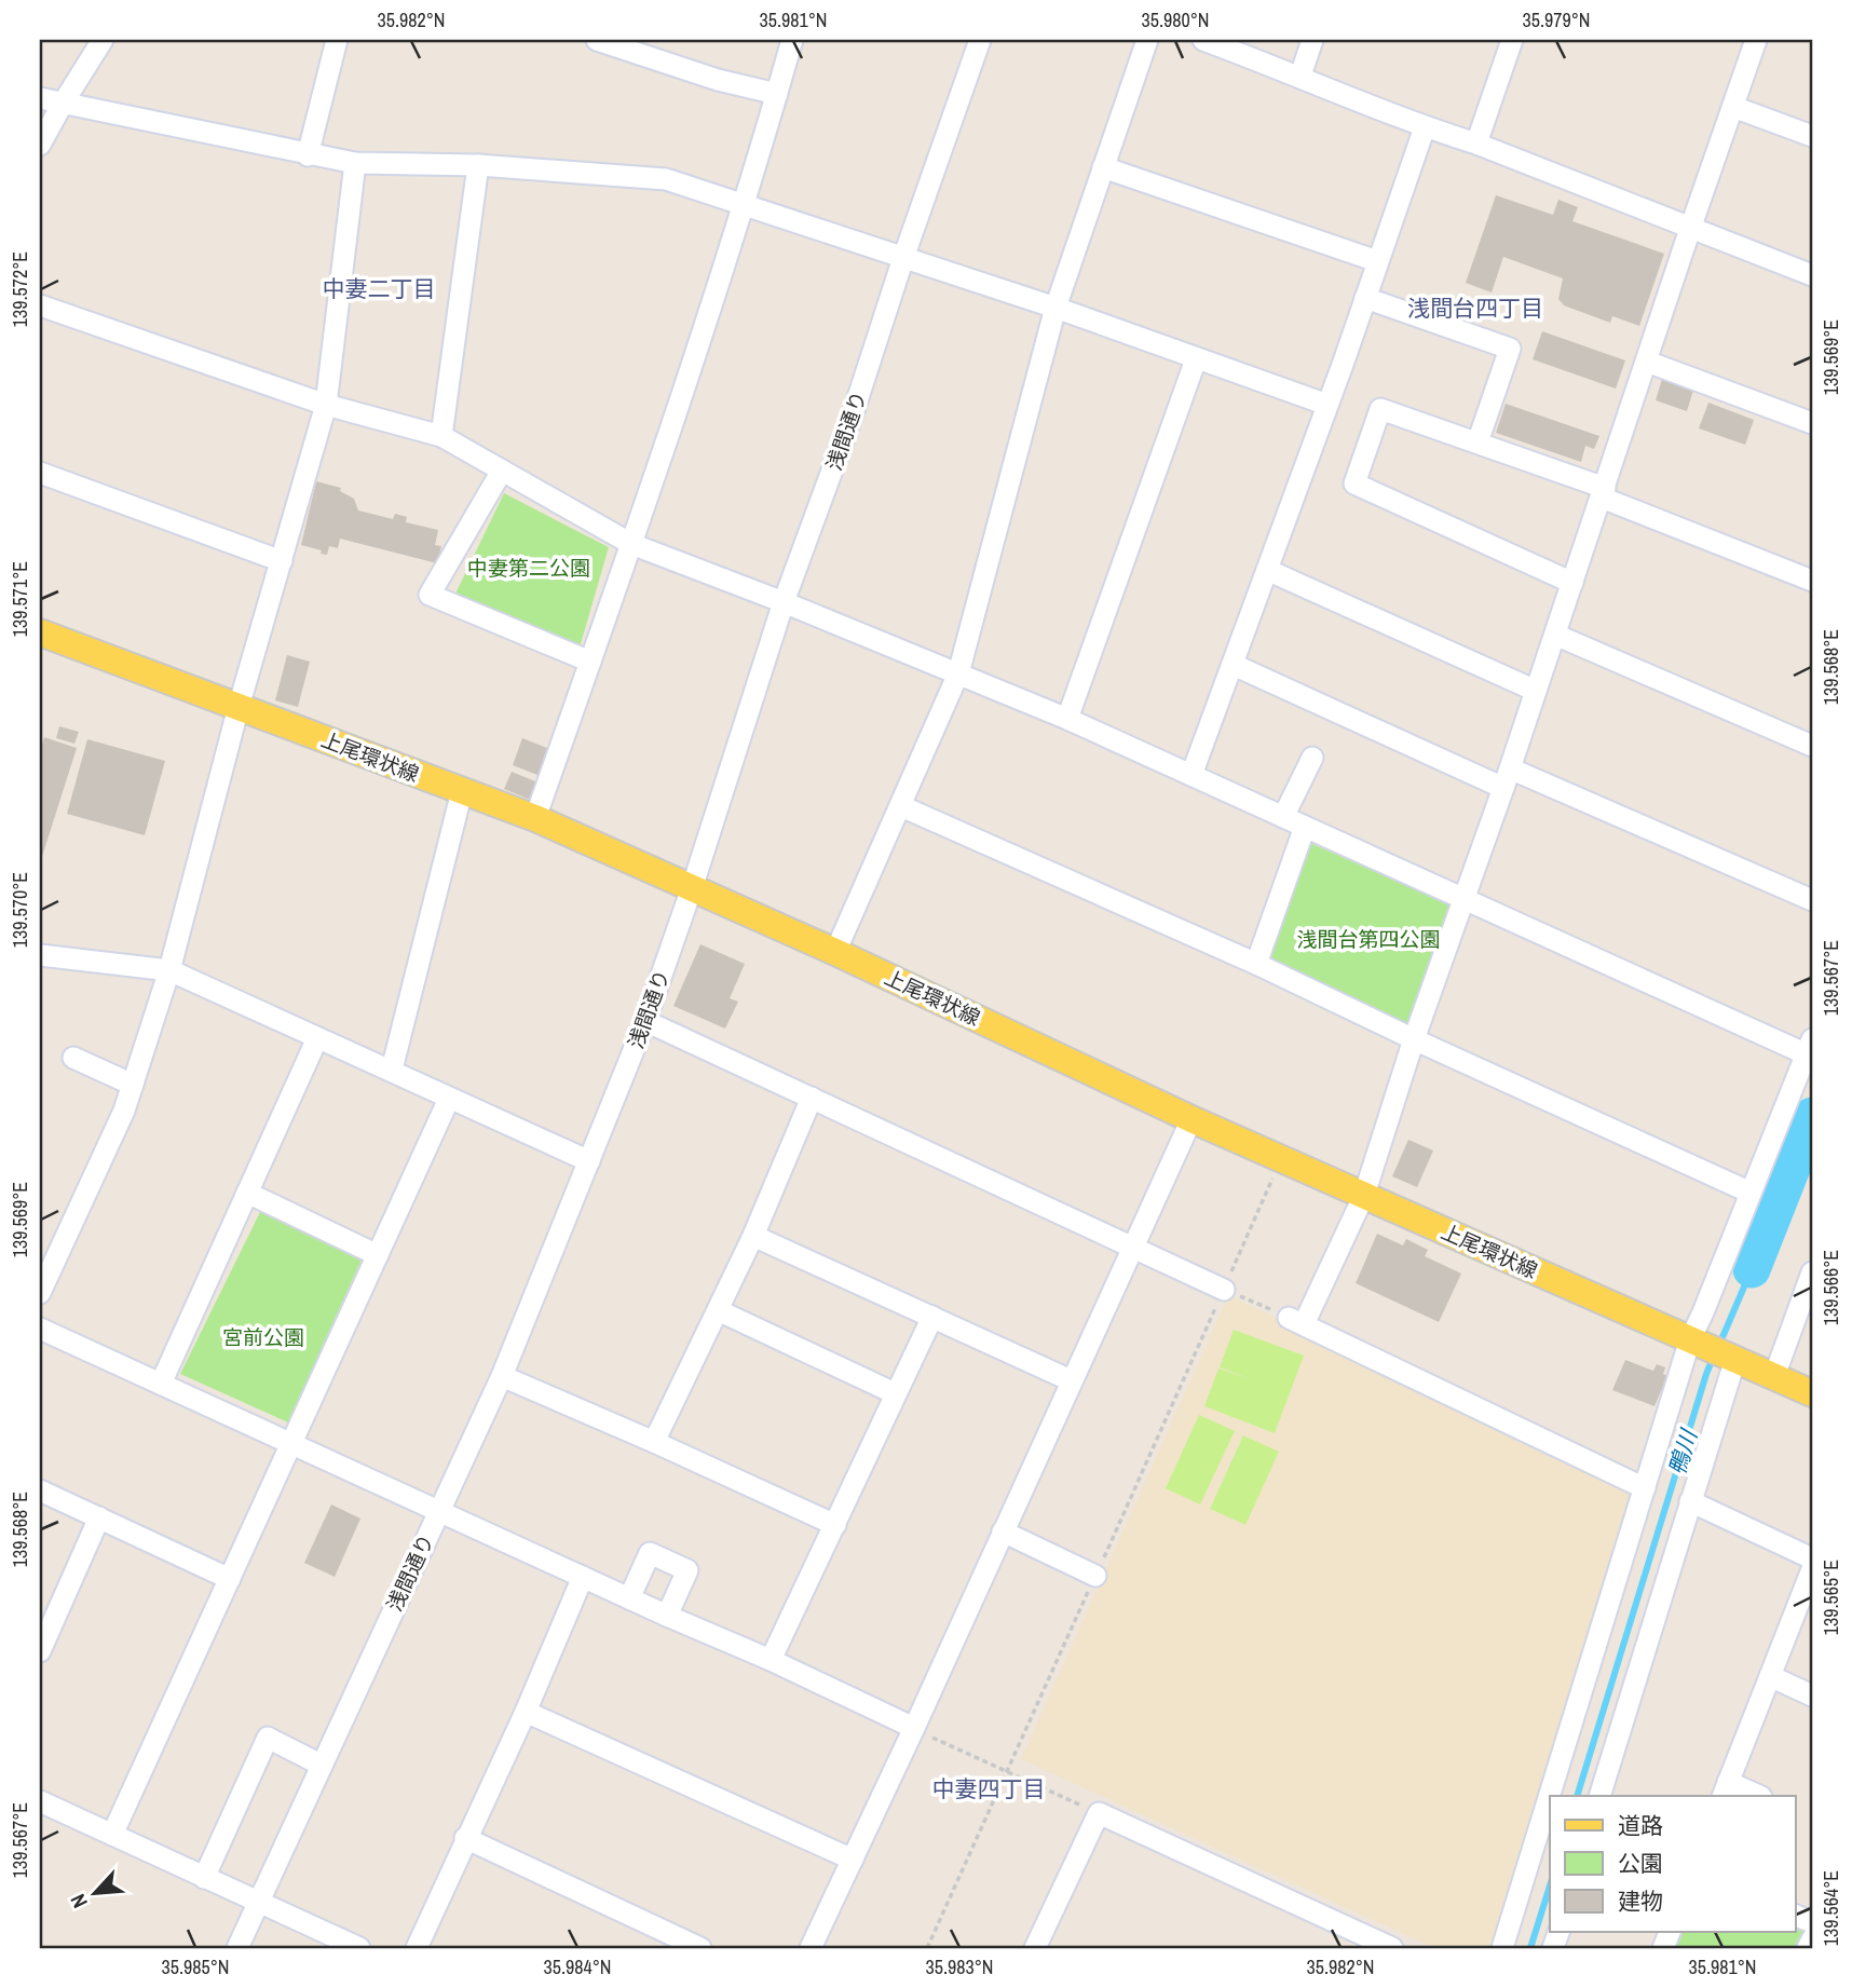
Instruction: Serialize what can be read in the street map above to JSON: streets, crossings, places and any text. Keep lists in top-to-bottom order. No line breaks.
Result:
{"streets":{"main road":["上尾環状線"],"street":["浅間通り"]},"crossings":[["浅間通り","上尾環状線"]],"districts":["中妻二丁目","浅間台四丁目","中妻四丁目"],"water":["鴨川"],"parks":["中妻第二公園","浅間台第四公園","宮前公園"],"legend":["道路","公園","建物"],"north":"bottom left","coordinates":["35.982°N","35.981°N","35.980°N","35.979°N","139.572°E","139.569°E","139.571°E","139.568°E","139.570°E","139.567°E","139.566°E","139.565°E","139.564°E","35.985°N","35.984°N","35.983°N"]}
